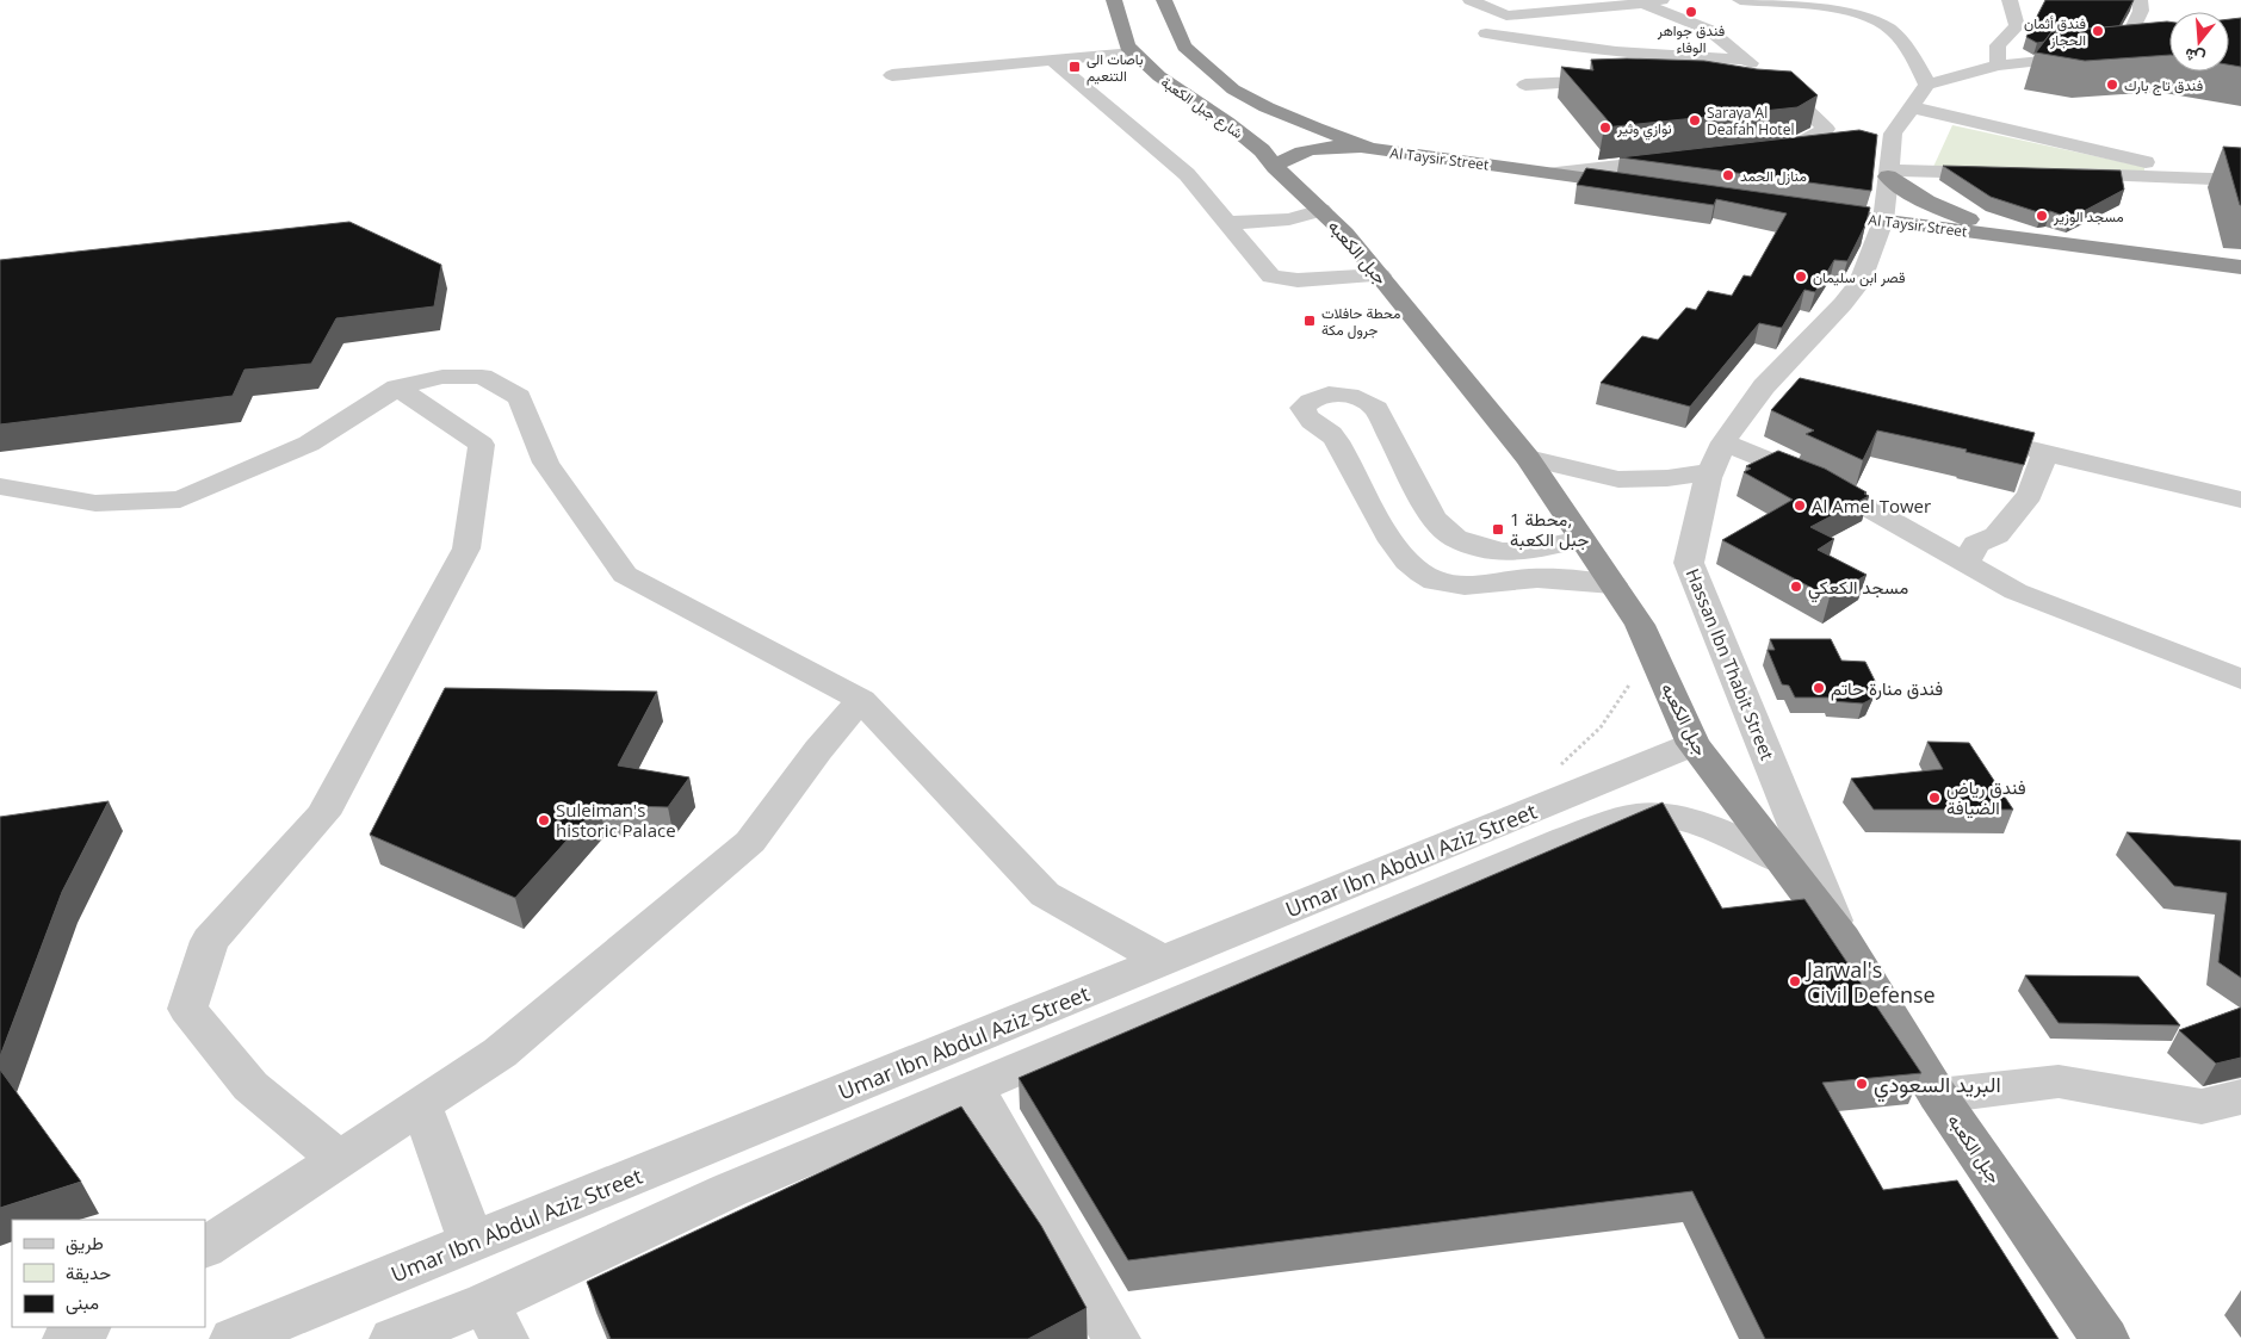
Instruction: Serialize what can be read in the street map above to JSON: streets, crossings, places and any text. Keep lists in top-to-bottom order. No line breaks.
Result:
{"streets":{"highway":["شارع جبل الكعبة","Al Taysir Street","جبل الكعبه"],"street":["Hassan Ibn Thabit Street","Umar Ibn Abdul Aziz Street"]},"crossings":[["شارع جبل الكعبة","Al Taysir Street"],["شارع جبل الكعبة","جبل الكعبه"],["Al Taysir Street","Hassan Ibn Thabit Street"],["جبل الكعبه","Hassan Ibn Thabit Street"],["جبل الكعبه","Umar Ibn Abdul Aziz Street"]],"places":{"other":["فندق جواهر الوفاء","فندق أثمان الحجاز","فندق تاج بارك","Saraya Al Deafah Hotel","نوازي وثير","منازل الحمد","مسجد الوزير","قصر ابن سليمان","Al Amel Tower","مسجد الكعكي","فندق منارة حاتم","فندق رياض الضيافة","Suleiman's historic Palace","Jarwal's Civil Defense","البريد السعودي"],"transit":["باصات الى التنعيم","محطة حافلات جرول مكة","محطة 1, جبل الكعبة"]},"legend":["طريق","حديقة","مبنى"],"north":"bottom"}
